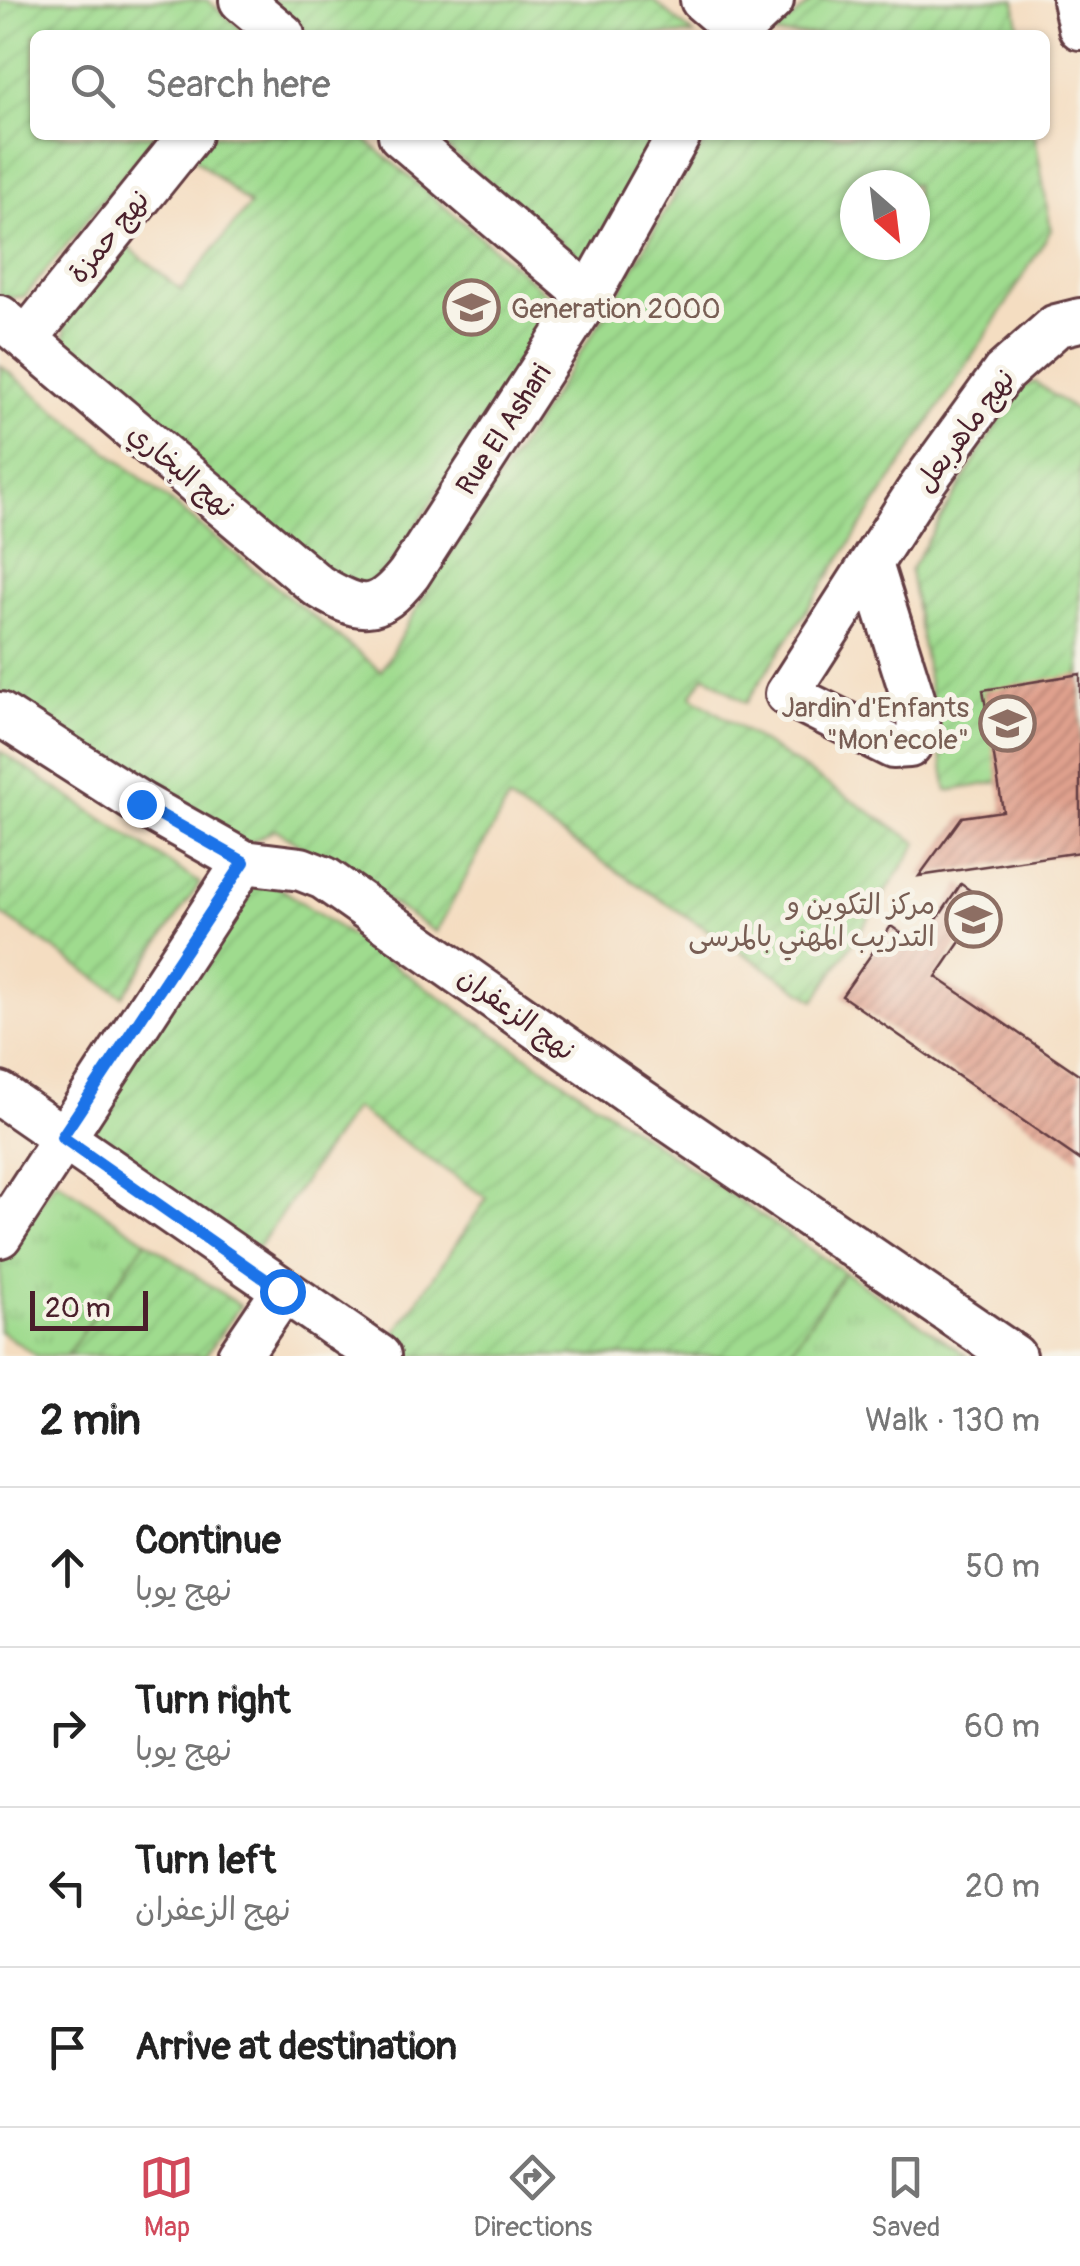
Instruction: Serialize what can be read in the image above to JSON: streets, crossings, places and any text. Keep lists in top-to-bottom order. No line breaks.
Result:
{"streets":{"street":["نهج حمزة","Rue El Ashari","نهج ماهربعل","نهج البخاري","نهج الزعفران"]},"crossings":[["نهج حمزة","نهج البخاري"],["Rue El Ashari","نهج البخاري"]],"places":{"school or university":["Generation 2000","Jardin d'Enfants \"Mon'ecole\"","مركز التكوين و التدريب المهني بالمرسى"]},"scale_bar":"20 m","north":"bottom right","page":{"search":"Search here","scale":"20 m","heading":["2 min","Walk · 130 m"],"list":[["Continue","نهج يوبا","50 m"],["Turn right","نهج يوبا","60 m"],["Turn left","نهج الزعفران","20 m"],"Arrive at destination"],"nav":["Map","Directions","Saved"]}}
